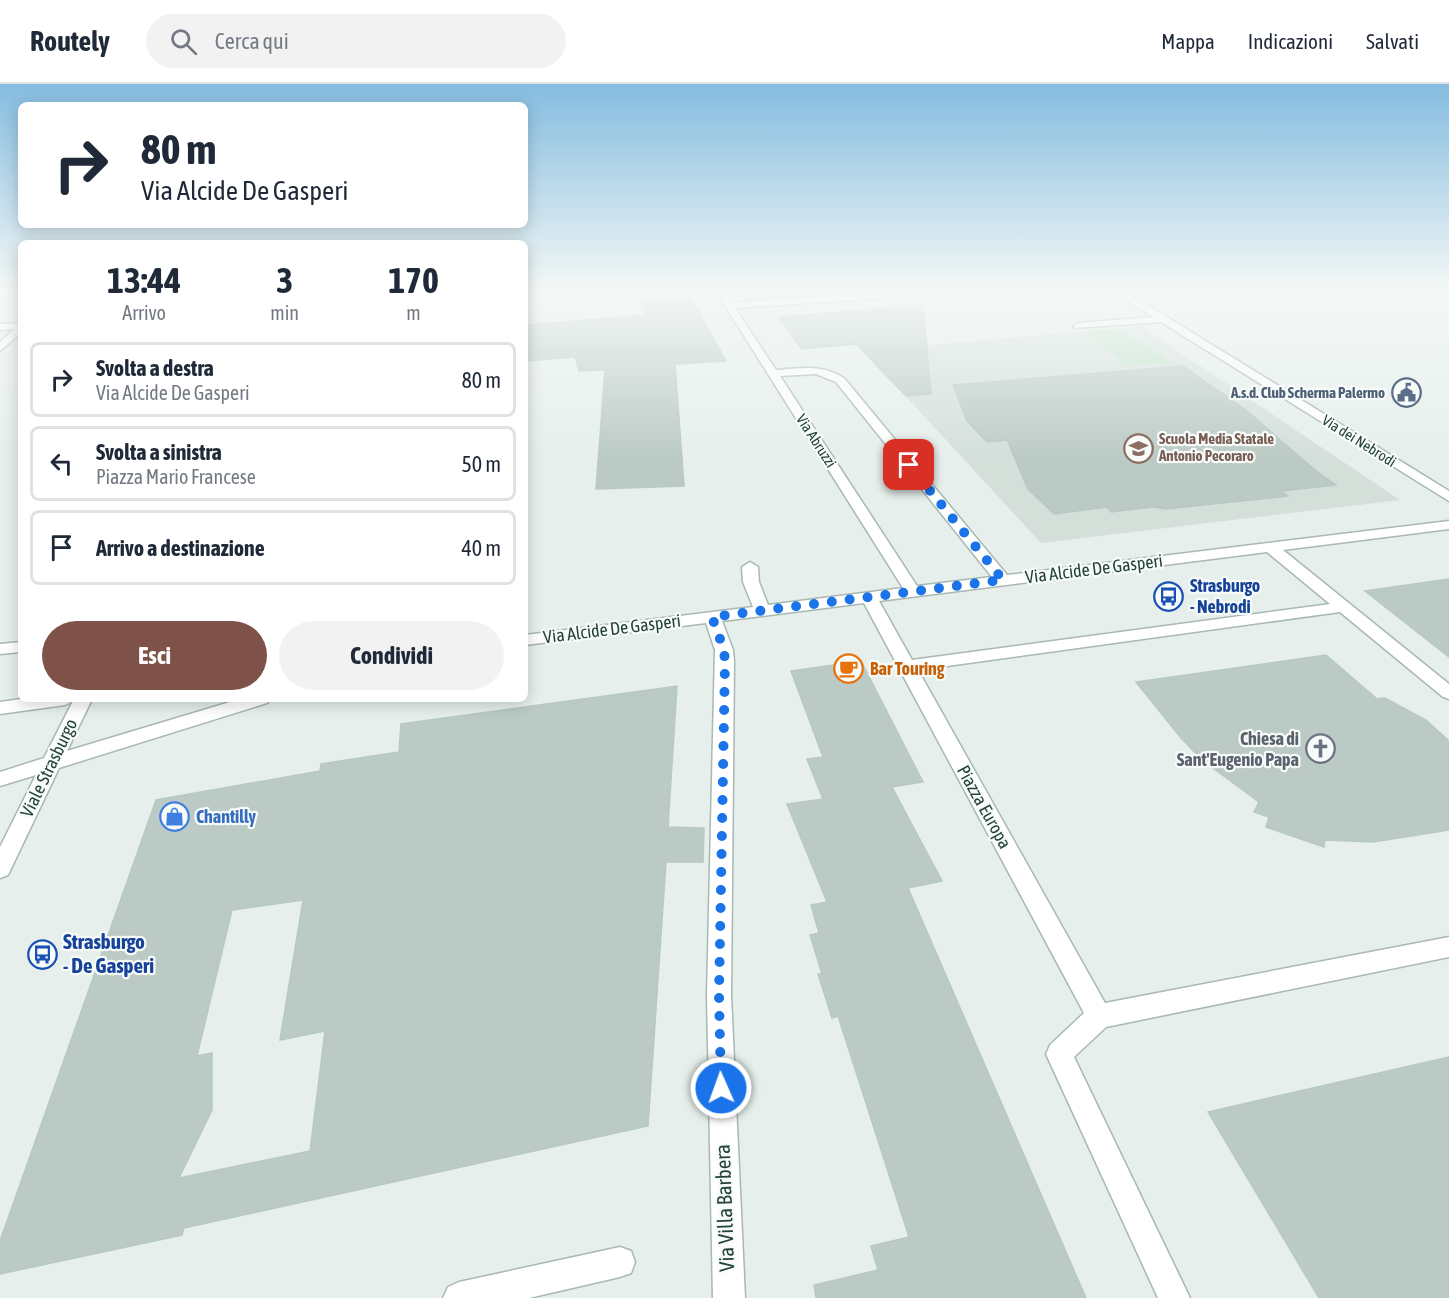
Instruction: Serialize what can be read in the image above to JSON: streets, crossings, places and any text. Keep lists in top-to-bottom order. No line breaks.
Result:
{"streets":{"street":["Via Abruzzi","Via dei Nebrodi","Via Alcide De Gasperi","Viale Strasburgo","Piazza Europa","Via Villa Barbera"]},"crossings":[["Via Abruzzi","Via Alcide De Gasperi"],["Via Alcide De Gasperi","Piazza Europa"],["Via Alcide De Gasperi","Via Villa Barbera"]],"places":{"public building":["A.s.d. Club Scherma Palermo"],"school or university":["Scuola Media Statale Antonio Pecoraro"],"bus stop":["Strasburgo - Nebrodi","Strasburgo - De Gasperi"],"cafe":["Bar Touring"],"church":["Chiesa di Sant'Eugenio Papa"],"shop":["Chantilly"]},"page":{"header":"Routely","search":"Cerca qui","nav":["Mappa","Indicazioni","Salvati"],"turn":["80 m","Via Alcide De Gasperi"],"eta":["13:44","Arrivo","3","min","170","m"],"list":[{"name":"Svolta a destra","note":"Via Alcide De Gasperi","value":"80 m"},{"name":"Svolta a sinistra","note":"Piazza Mario Francese","value":"50 m"},{"name":"Arrivo a destinazione","value":"40 m"}],"buttons":["Esci","Condividi"]}}
